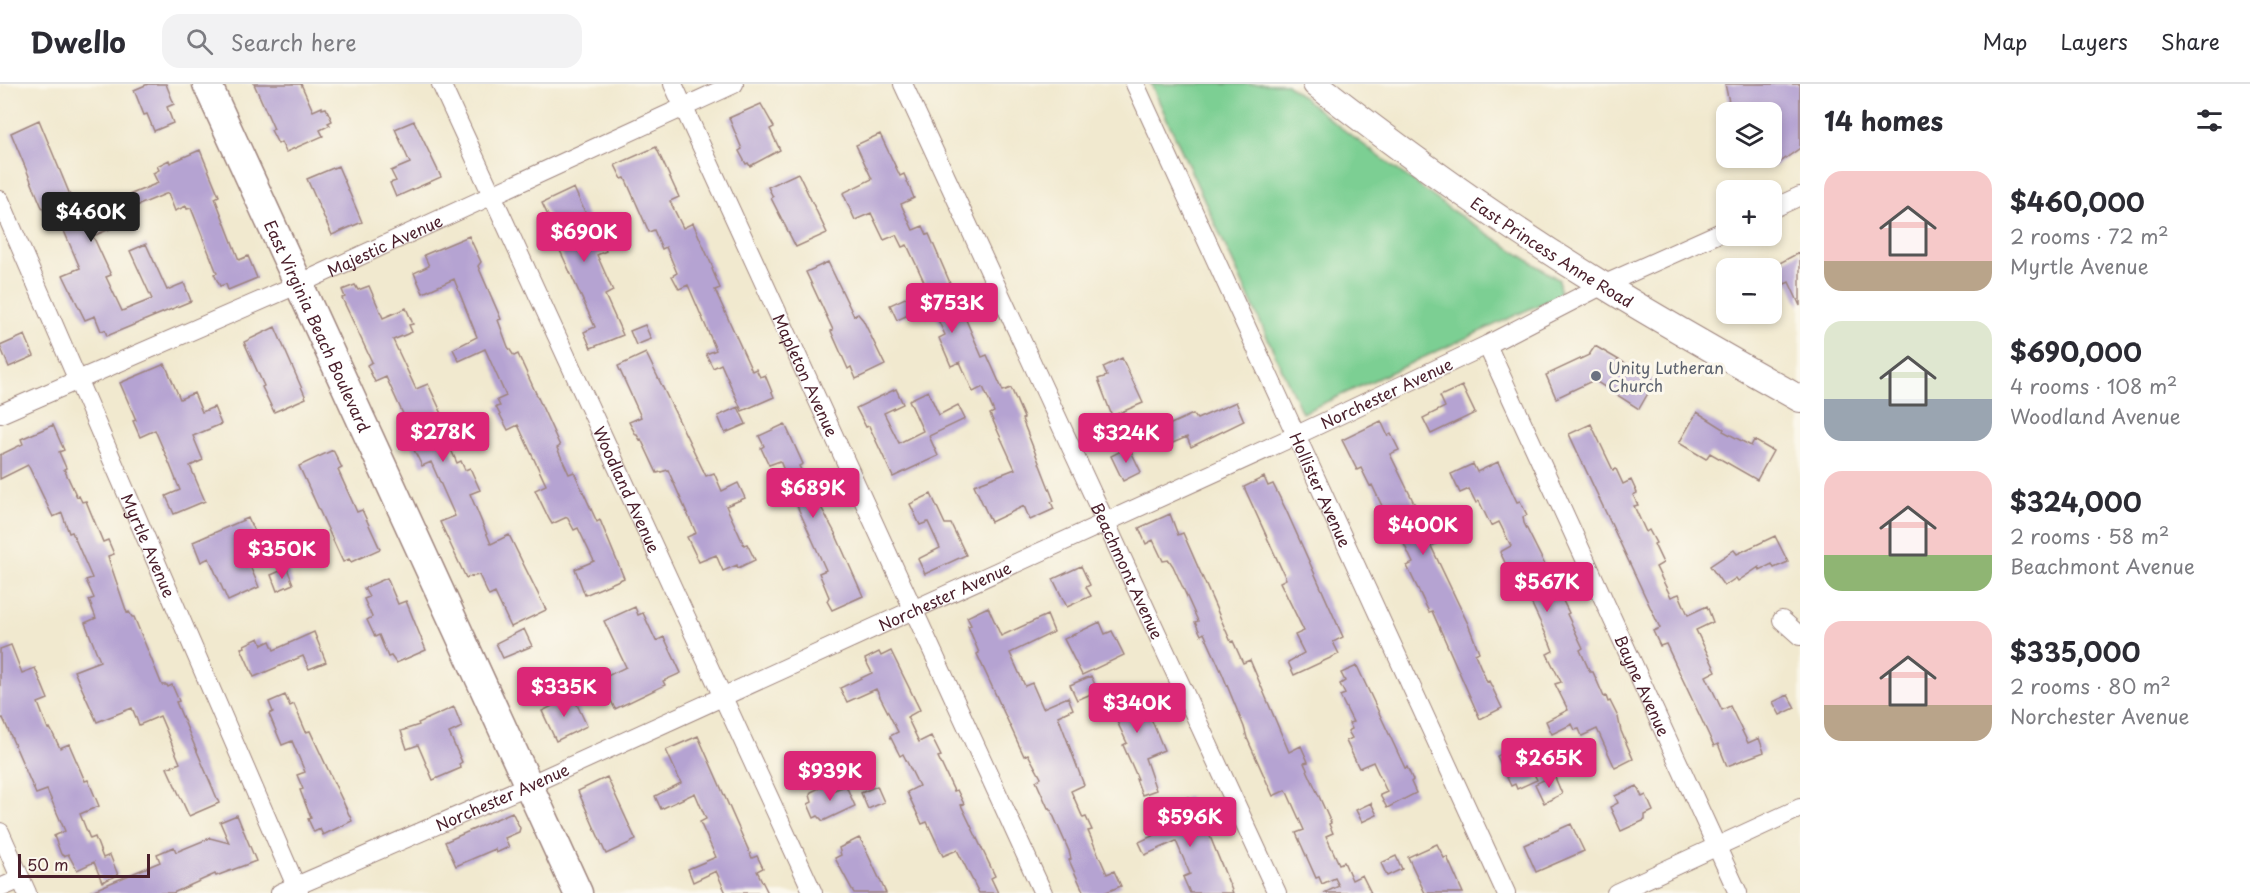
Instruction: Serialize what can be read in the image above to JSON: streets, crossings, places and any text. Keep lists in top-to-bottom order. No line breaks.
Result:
{"streets":{"main road":["East Princess Anne Road","East Virginia Beach Boulevard"],"street":["Majestic Avenue","Mapleton Avenue","Norchester Avenue","Woodland Avenue","Hollister Avenue","Myrtle Avenue","Beachmont Avenue","Bayne Avenue"]},"crossings":[["Majestic Avenue","East Virginia Beach Boulevard"],["Majestic Avenue","Mapleton Avenue"],["Majestic Avenue","Woodland Avenue"],["Majestic Avenue","Myrtle Avenue"],["East Princess Anne Road","Norchester Avenue"],["East Virginia Beach Boulevard","Norchester Avenue"],["Mapleton Avenue","Norchester Avenue"],["Norchester Avenue","Woodland Avenue"],["Norchester Avenue","Hollister Avenue"],["Norchester Avenue","Myrtle Avenue"],["Norchester Avenue","Beachmont Avenue"],["Norchester Avenue","Bayne Avenue"]],"places":["Unity Lutheran Church"],"scale_bar":"50 m","page":{"header":"Dwello","search":"Search here","nav":["Map","Layers","Share"],"heading":"14 homes","map_buttons":["+","−"],"list":[{"name":"$460,000","note":"2 rooms · 72 m² · Myrtle Avenue"},{"name":"$690,000","note":"4 rooms · 108 m² · Woodland Avenue"},{"name":"$324,000","note":"2 rooms · 58 m² · Beachmont Avenue"},{"name":"$335,000","note":"2 rooms · 80 m² · Norchester Avenue"}],"price":["$460K","$690K","$753K","$278K","$324K","$689K","$400K","$350K","$567K","$335K","$340K","$265K","$939K","$596K"],"scale":"50 m"}}
